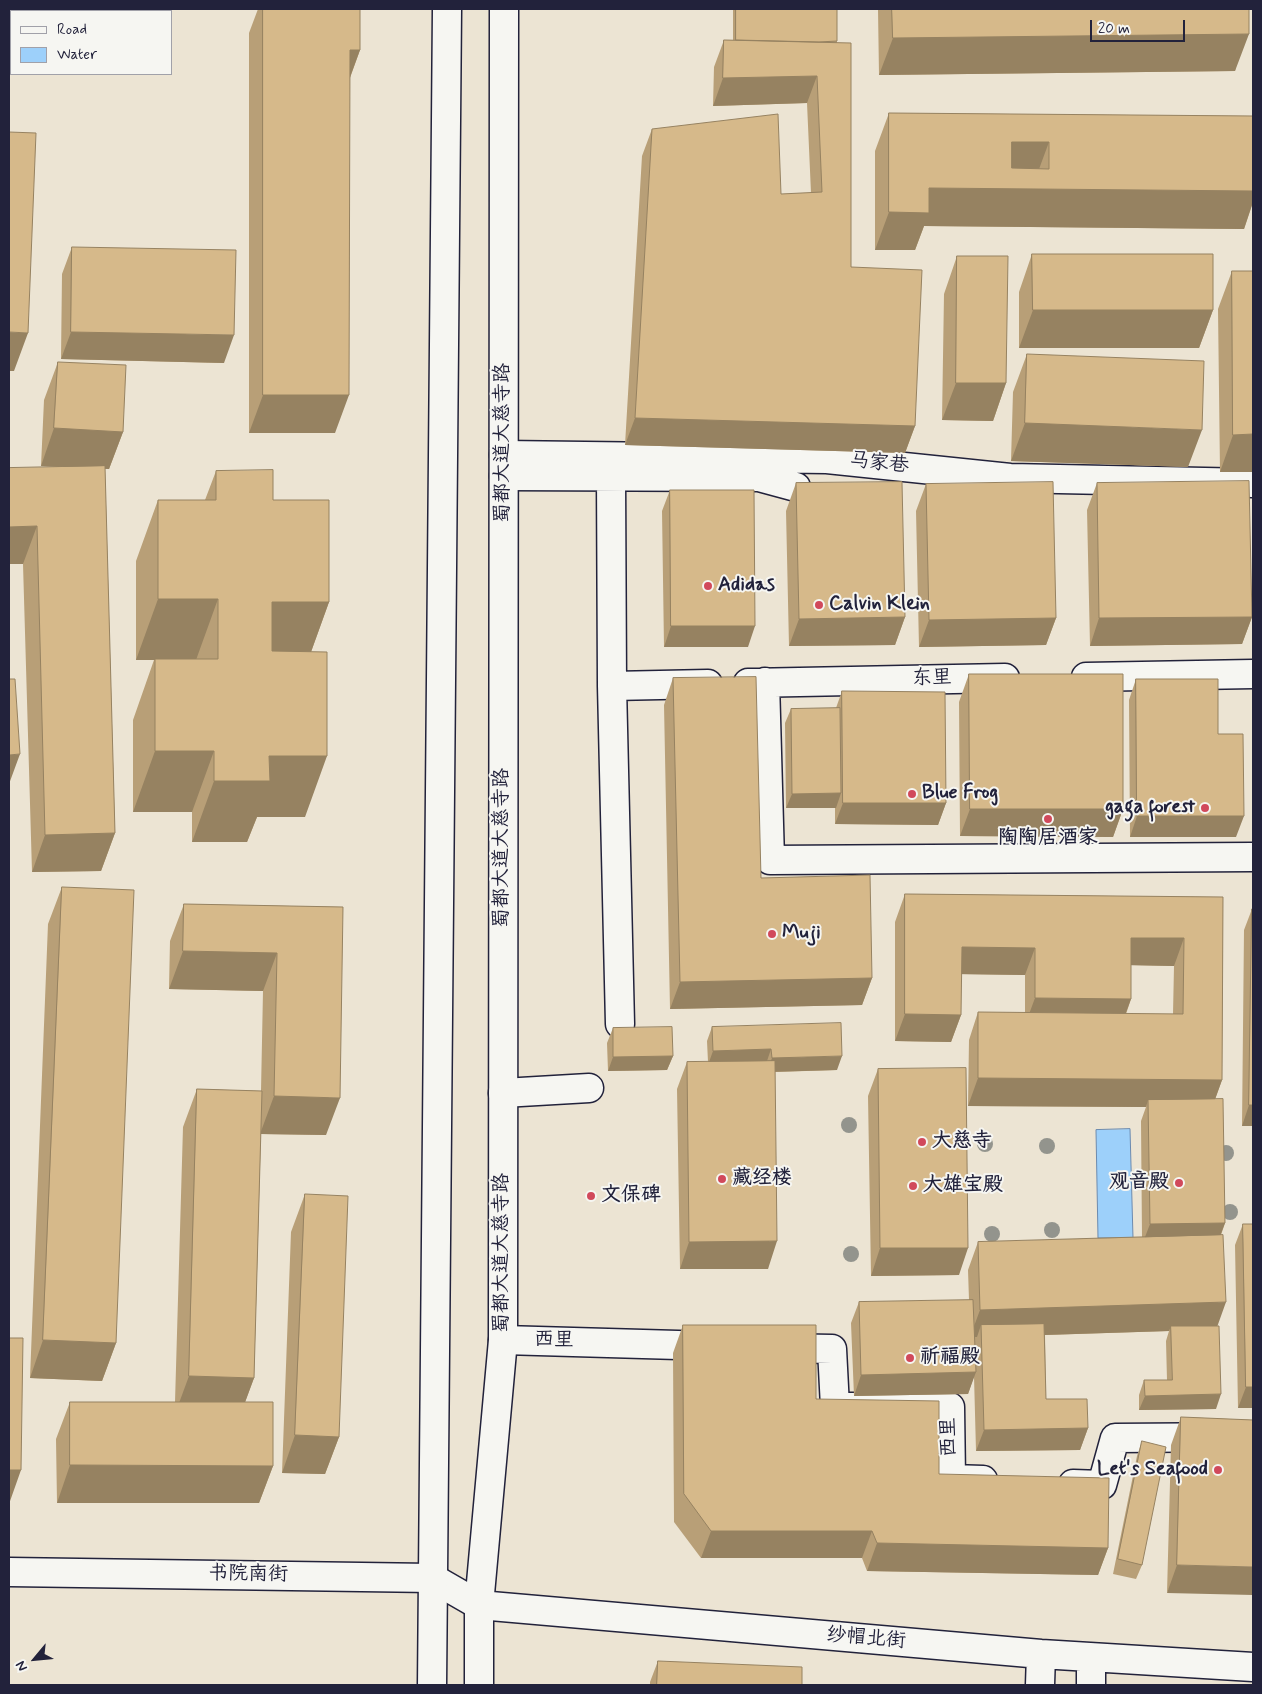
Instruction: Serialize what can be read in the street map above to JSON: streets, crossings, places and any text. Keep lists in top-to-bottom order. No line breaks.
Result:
{"streets":{"street":["蜀都大道大慈寺路","马家巷","东里","西里","书院南街","纱帽北街"]},"crossings":[["蜀都大道大慈寺路","马家巷"],["蜀都大道大慈寺路","西里"],["蜀都大道大慈寺路","书院南街"],["蜀都大道大慈寺路","纱帽北街"],["书院南街","纱帽北街"]],"places":["Adidas","Calvin Klein","Blue Frog","gaga forest","陶陶居酒家","Muji","大慈寺","藏经楼","观音殿","大雄宝殿","文保碑","祈福殿","Let's Seafood"],"legend":["Road","Water"],"scale_bar":"20 m","north":"bottom left"}
